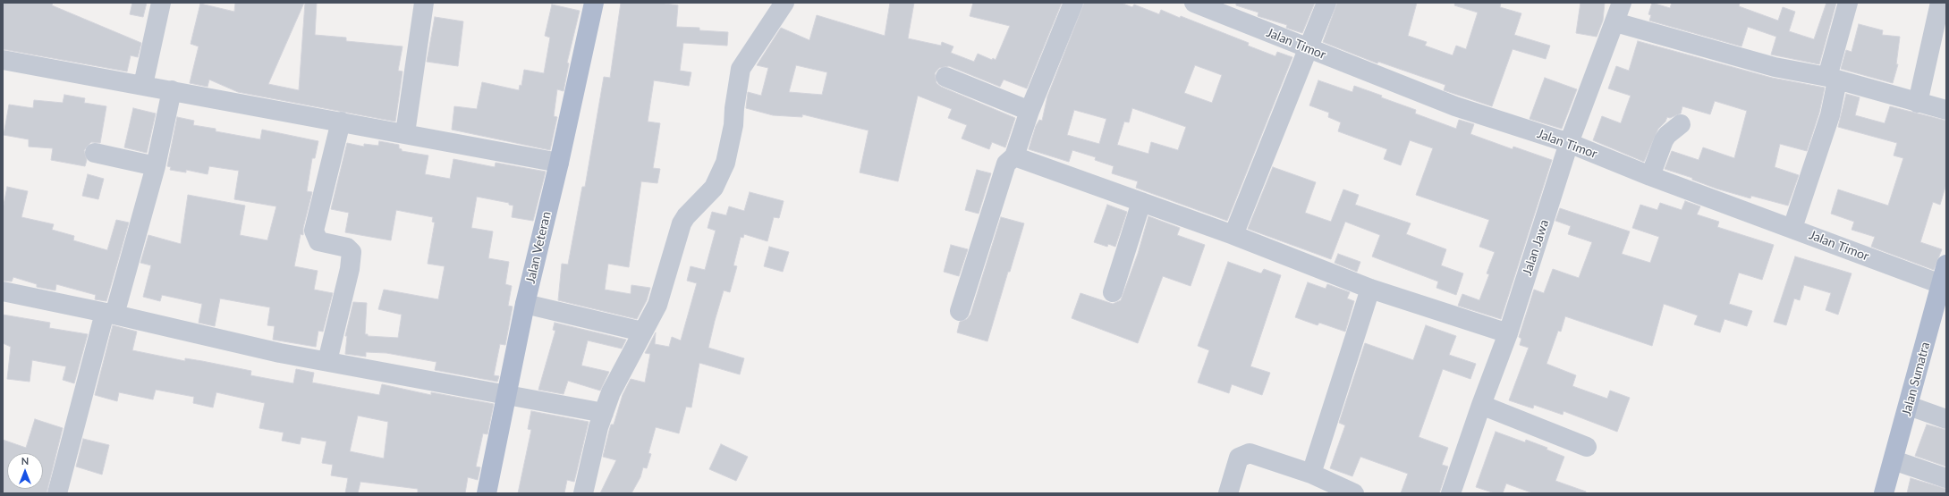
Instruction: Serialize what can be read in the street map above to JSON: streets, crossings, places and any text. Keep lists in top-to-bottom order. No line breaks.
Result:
{"streets":{"main road":["Jalan Veteran","Jalan Sumatra"],"street":["Jalan Timor","Jalan Jawa"]},"crossings":[["Jalan Timor","Jalan Jawa"],["Jalan Timor","Jalan Sumatra"]],"north":"top"}
